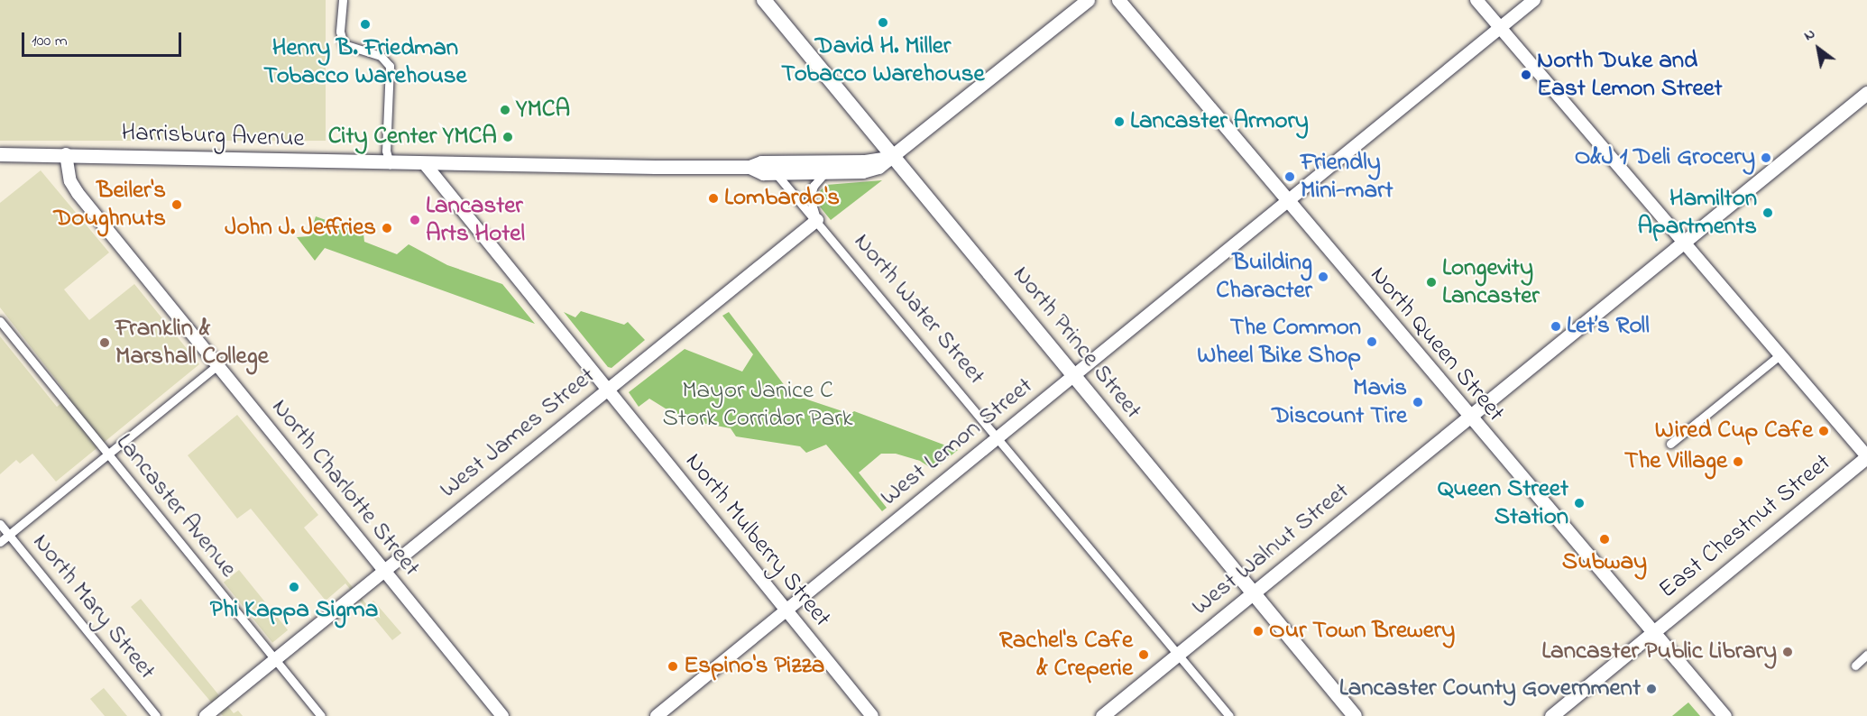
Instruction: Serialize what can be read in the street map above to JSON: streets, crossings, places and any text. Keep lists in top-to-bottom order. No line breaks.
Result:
{"streets":{"highway":["North Prince Street"],"main road":["Harrisburg Avenue","North Queen Street","East Chestnut Street","West Walnut Street"],"street":["North Water Street","West James Street","West Lemon Street","North Charlotte Street","Lancaster Avenue","North Mulberry Street","North Mary Street"]},"crossings":[["Harrisburg Avenue","North Water Street"],["Harrisburg Avenue","North Prince Street"],["Harrisburg Avenue","North Charlotte Street"],["Harrisburg Avenue","North Mulberry Street"],["North Water Street","West James Street"],["North Water Street","West Lemon Street"],["North Water Street","West Walnut Street"],["North Prince Street","West Lemon Street"],["North Prince Street","West Walnut Street"],["North Queen Street","West Lemon Street"],["North Queen Street","East Chestnut Street"],["North Queen Street","West Walnut Street"],["West James Street","North Charlotte Street"],["West James Street","Lancaster Avenue"],["West James Street","North Mulberry Street"],["West Lemon Street","North Mulberry Street"]],"parks":["Mayor Janice C Stork Corridor Park"],"places":["David H. Miller Tobacco Warehouse","Henry B. Friedman Tobacco Warehouse","North Duke and East Lemon Street","YMCA","Lancaster Armory","City Center YMCA","O&J 1 Deli Grocery","Friendly Mini-mart","Lombardo's","Beiler's Doughnuts","Hamilton Apartments","Lancaster Arts Hotel","John J. Jeffries","Building Character","Longevity Lancaster","Let’s Roll","The Common Wheel Bike Shop","Franklin & Marshall College","Mavis Discount Tire","Wired Cup Cafe","The Village","Queen Street Station","Subway","Phi Kappa Sigma","Our Town Brewery","Lancaster Public Library","Rachel's Cafe & Creperie","Espino's Pizza","Lancaster County Government"],"scale_bar":"100 m","north":"top left"}
